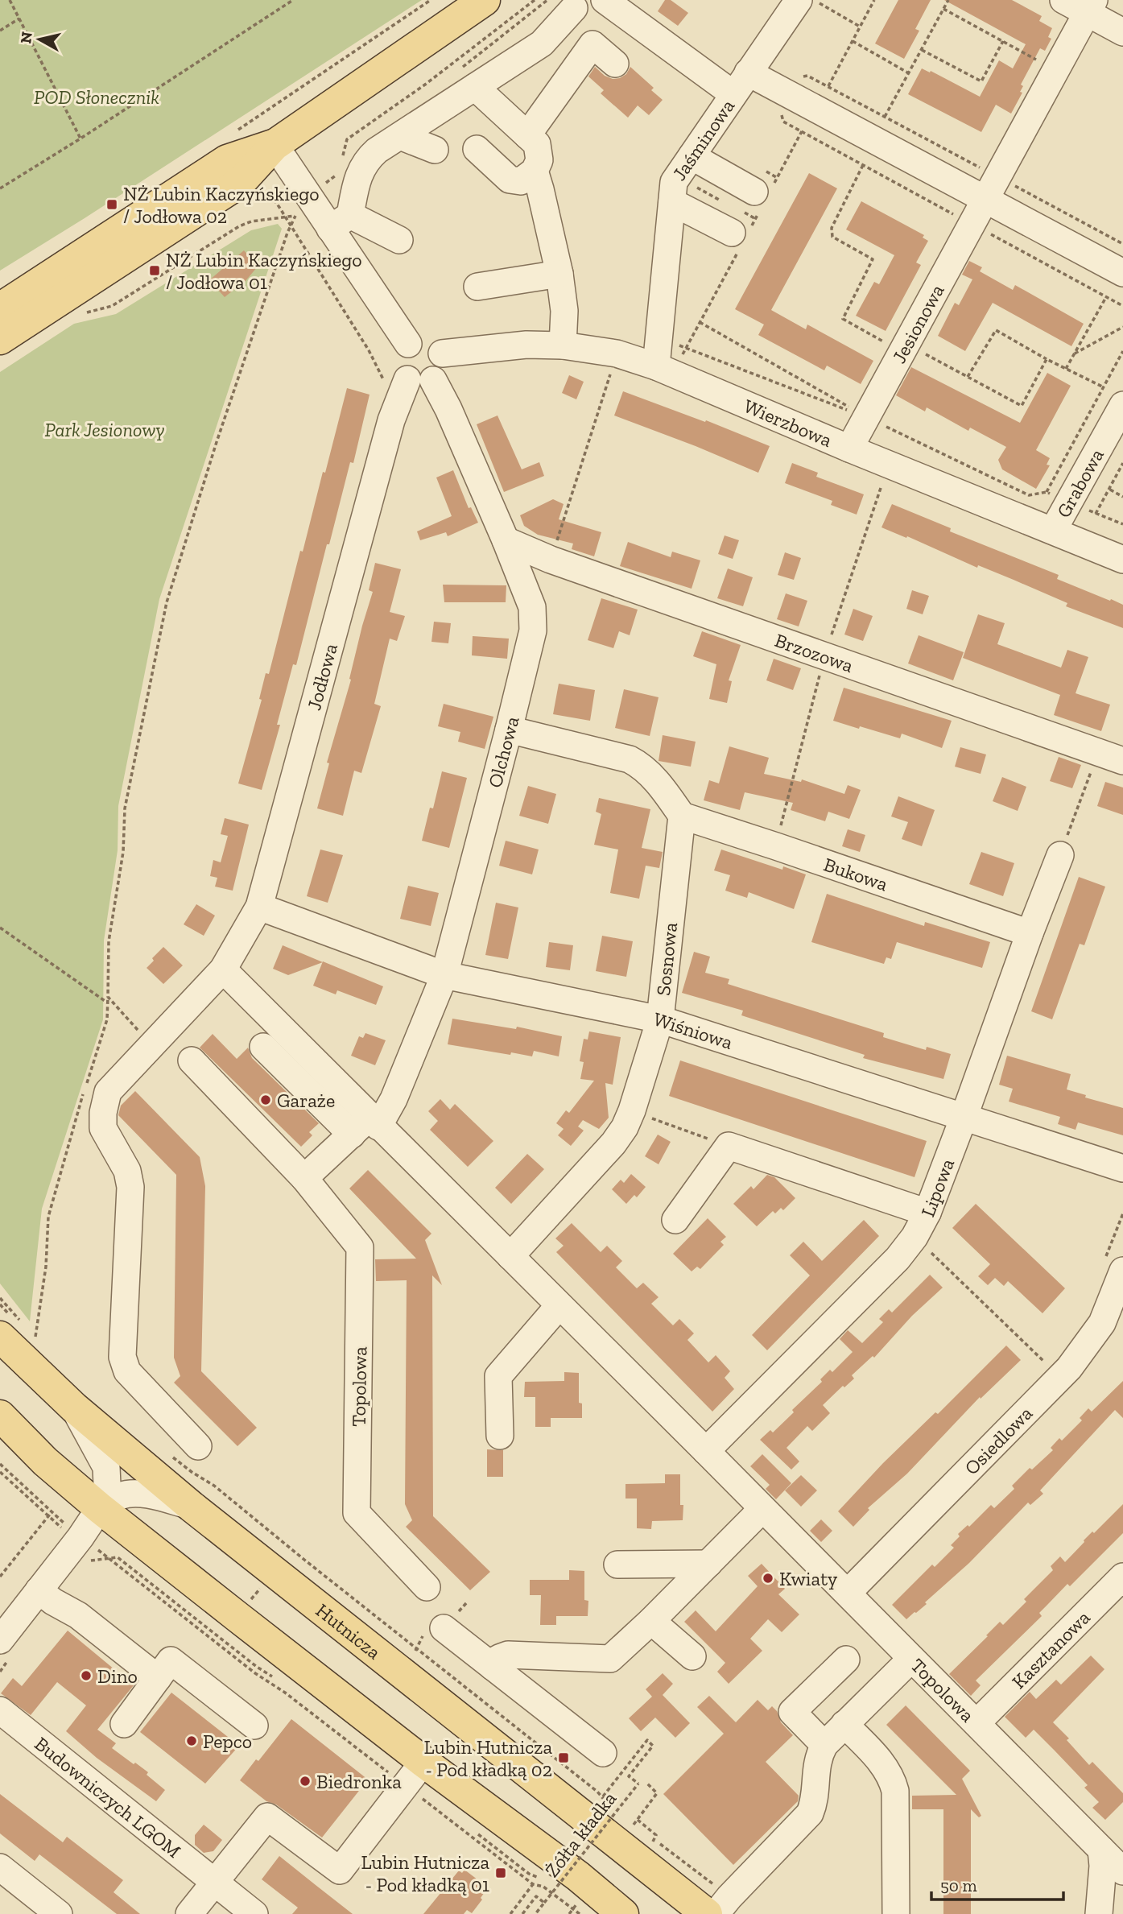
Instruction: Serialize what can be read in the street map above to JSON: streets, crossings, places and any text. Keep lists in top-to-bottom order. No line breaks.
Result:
{"streets":{"main road":["Hutnicza"],"street":["Jaśminowa","Jesionowa","Wierzbowa","Grabowa","Brzozowa","Jodłowa","Olchowa","Bukowa","Sosnowa","Wiśniowa","Lipowa","Topolowa","Osiedlowa","Kasztanowa","Budowniczych LGOM"],"path":["Żółta kładka"]},"crossings":[["Jaśminowa","Wierzbowa"],["Jesionowa","Wierzbowa"],["Wierzbowa","Grabowa"],["Wierzbowa","Jodłowa"],["Wierzbowa","Olchowa"],["Brzozowa","Olchowa"],["Jodłowa","Olchowa"],["Jodłowa","Wiśniowa"],["Jodłowa","Topolowa"],["Olchowa","Wiśniowa"],["Olchowa","Topolowa"],["Bukowa","Sosnowa"],["Bukowa","Lipowa"],["Sosnowa","Wiśniowa"],["Sosnowa","Topolowa"],["Wiśniowa","Lipowa"],["Lipowa","Topolowa"],["Topolowa","Osiedlowa"],["Topolowa","Kasztanowa"]],"parks":["POD Słonecznik","Park Jesionowy"],"places":{"transit":["NŻ Lubin Kaczyńskiego / Jodłowa 02","NŻ Lubin Kaczyńskiego / Jodłowa 01","Lubin Hutnicza - Pod kładką 02","Lubin Hutnicza - Pod kładką 01"],"other":["Garaże","Kwiaty","Dino","Pepco","Biedronka"]},"scale_bar":"50 m","north":"left"}
